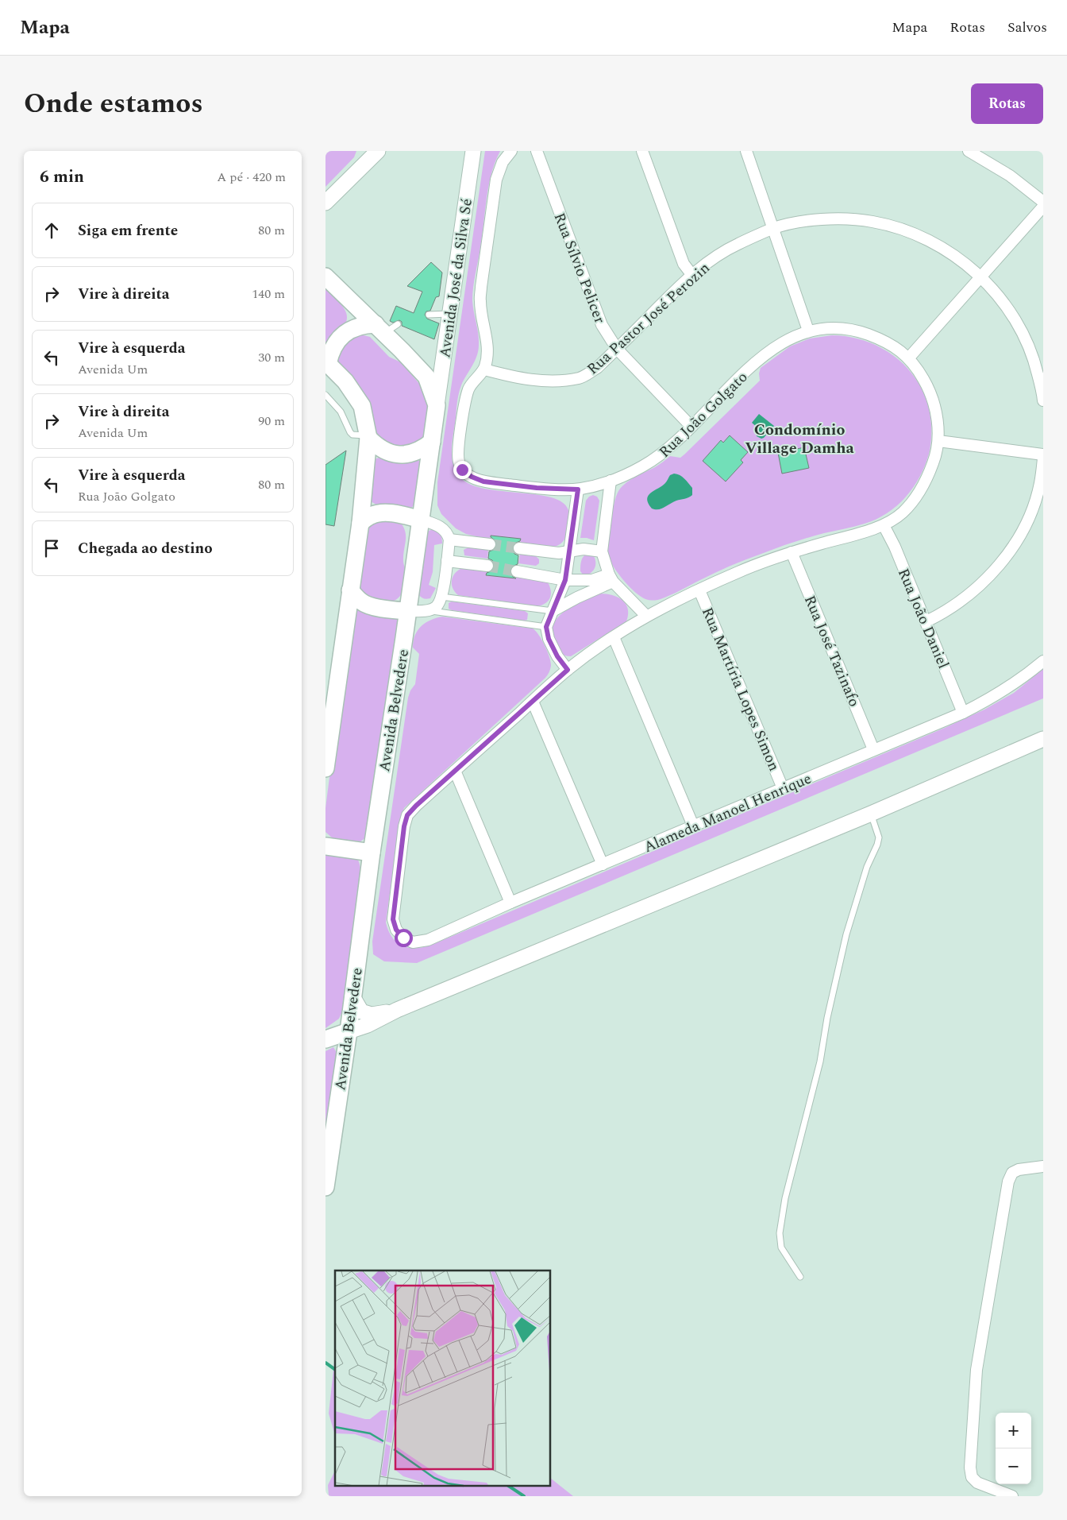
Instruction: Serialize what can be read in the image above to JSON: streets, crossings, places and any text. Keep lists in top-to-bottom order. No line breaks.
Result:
{"streets":{"main road":["Avenida Belvedere"],"street":["Rua Sílvio Pelicer","Avenida José da Silva Sé","Rua Pastor José Perozin","Rua João Golgato","Rua João Daniel","Rua José Tazinafo","Rua Martíria Lopes Simon","Alameda Manoel Henrique"]},"crossings":[["Rua Sílvio Pelicer","Rua Pastor José Perozin"],["Rua Sílvio Pelicer","Rua João Golgato"],["Avenida José da Silva Sé","Avenida Belvedere"],["Rua Pastor José Perozin","Rua João Golgato"],["Rua João Daniel","Alameda Manoel Henrique"],["Rua José Tazinafo","Alameda Manoel Henrique"],["Rua Martíria Lopes Simon","Alameda Manoel Henrique"]],"districts":["Condomínio Village Damha"],"page":{"header":"Mapa","nav":["Mapa","Rotas","Salvos"],"title":"Onde estamos","buttons":"Rotas","heading":["6 min","A pé · 420 m"],"list":[["Siga em frente","80 m"],["Vire à direita","140 m"],["Vire à esquerda","Avenida Um","30 m"],["Vire à direita","Avenida Um","90 m"],["Vire à esquerda","Rua João Golgato","80 m"],"Chegada ao destino"],"map_buttons":["+","−"]}}
